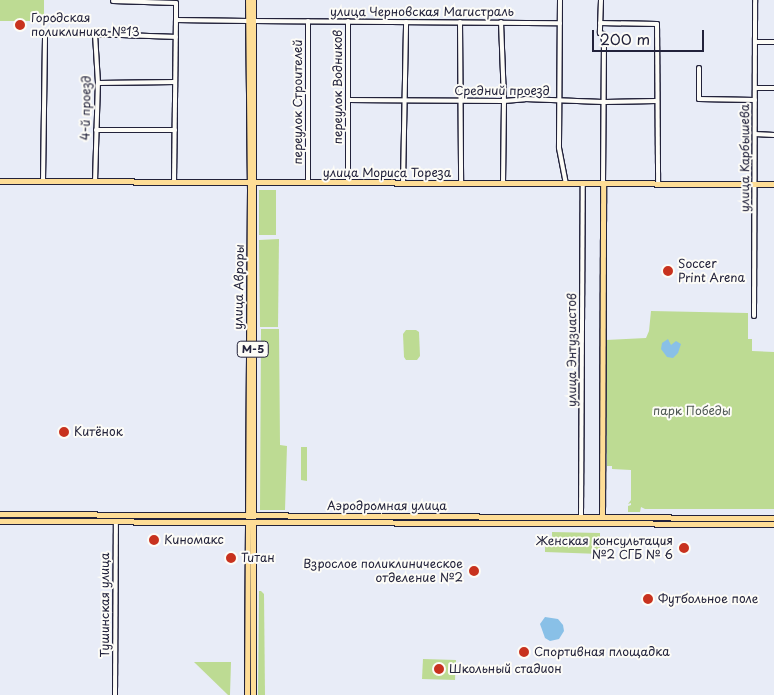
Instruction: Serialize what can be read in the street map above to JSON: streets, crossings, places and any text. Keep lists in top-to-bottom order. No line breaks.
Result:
{"streets":{"main road":["улица Мориса Тореза","улица Авроры","М-5","Аэродромная улица"],"street":["улица Черновская Магистраль","переулок Водников","Средний проезд","переулок Строителей","4-й проезд","улица Карбышева","улица Энтузиастов","Тушинская улица"]},"crossings":[["улица Черновская Магистраль","переулок Водников"],["улица Черновская Магистраль","переулок Строителей"],["улица Черновская Магистраль","улица Авроры"],["переулок Водников","Средний проезд"],["переулок Водников","улица Мориса Тореза"],["переулок Строителей","улица Мориса Тореза"],["4-й проезд","улица Мориса Тореза"],["улица Карбышева","улица Мориса Тореза"],["улица Мориса Тореза","улица Авроры"],["улица Мориса Тореза","улица Энтузиастов"],["улица Авроры","Аэродромная улица"],["улица Энтузиастов","Аэродромная улица"],["Аэродромная улица","Тушинская улица"]],"parks":["парк Победы"],"places":["Городская поликлиника №13","Soccer Print Arena","Китёнок","Киномакс","Женская консультация №2 СГБ № 6","Титан","Взрослое поликлиническое отделение №2","Футбольное поле","Спортивная площадка","Школьный стадион"],"scale_bar":"200 m"}
